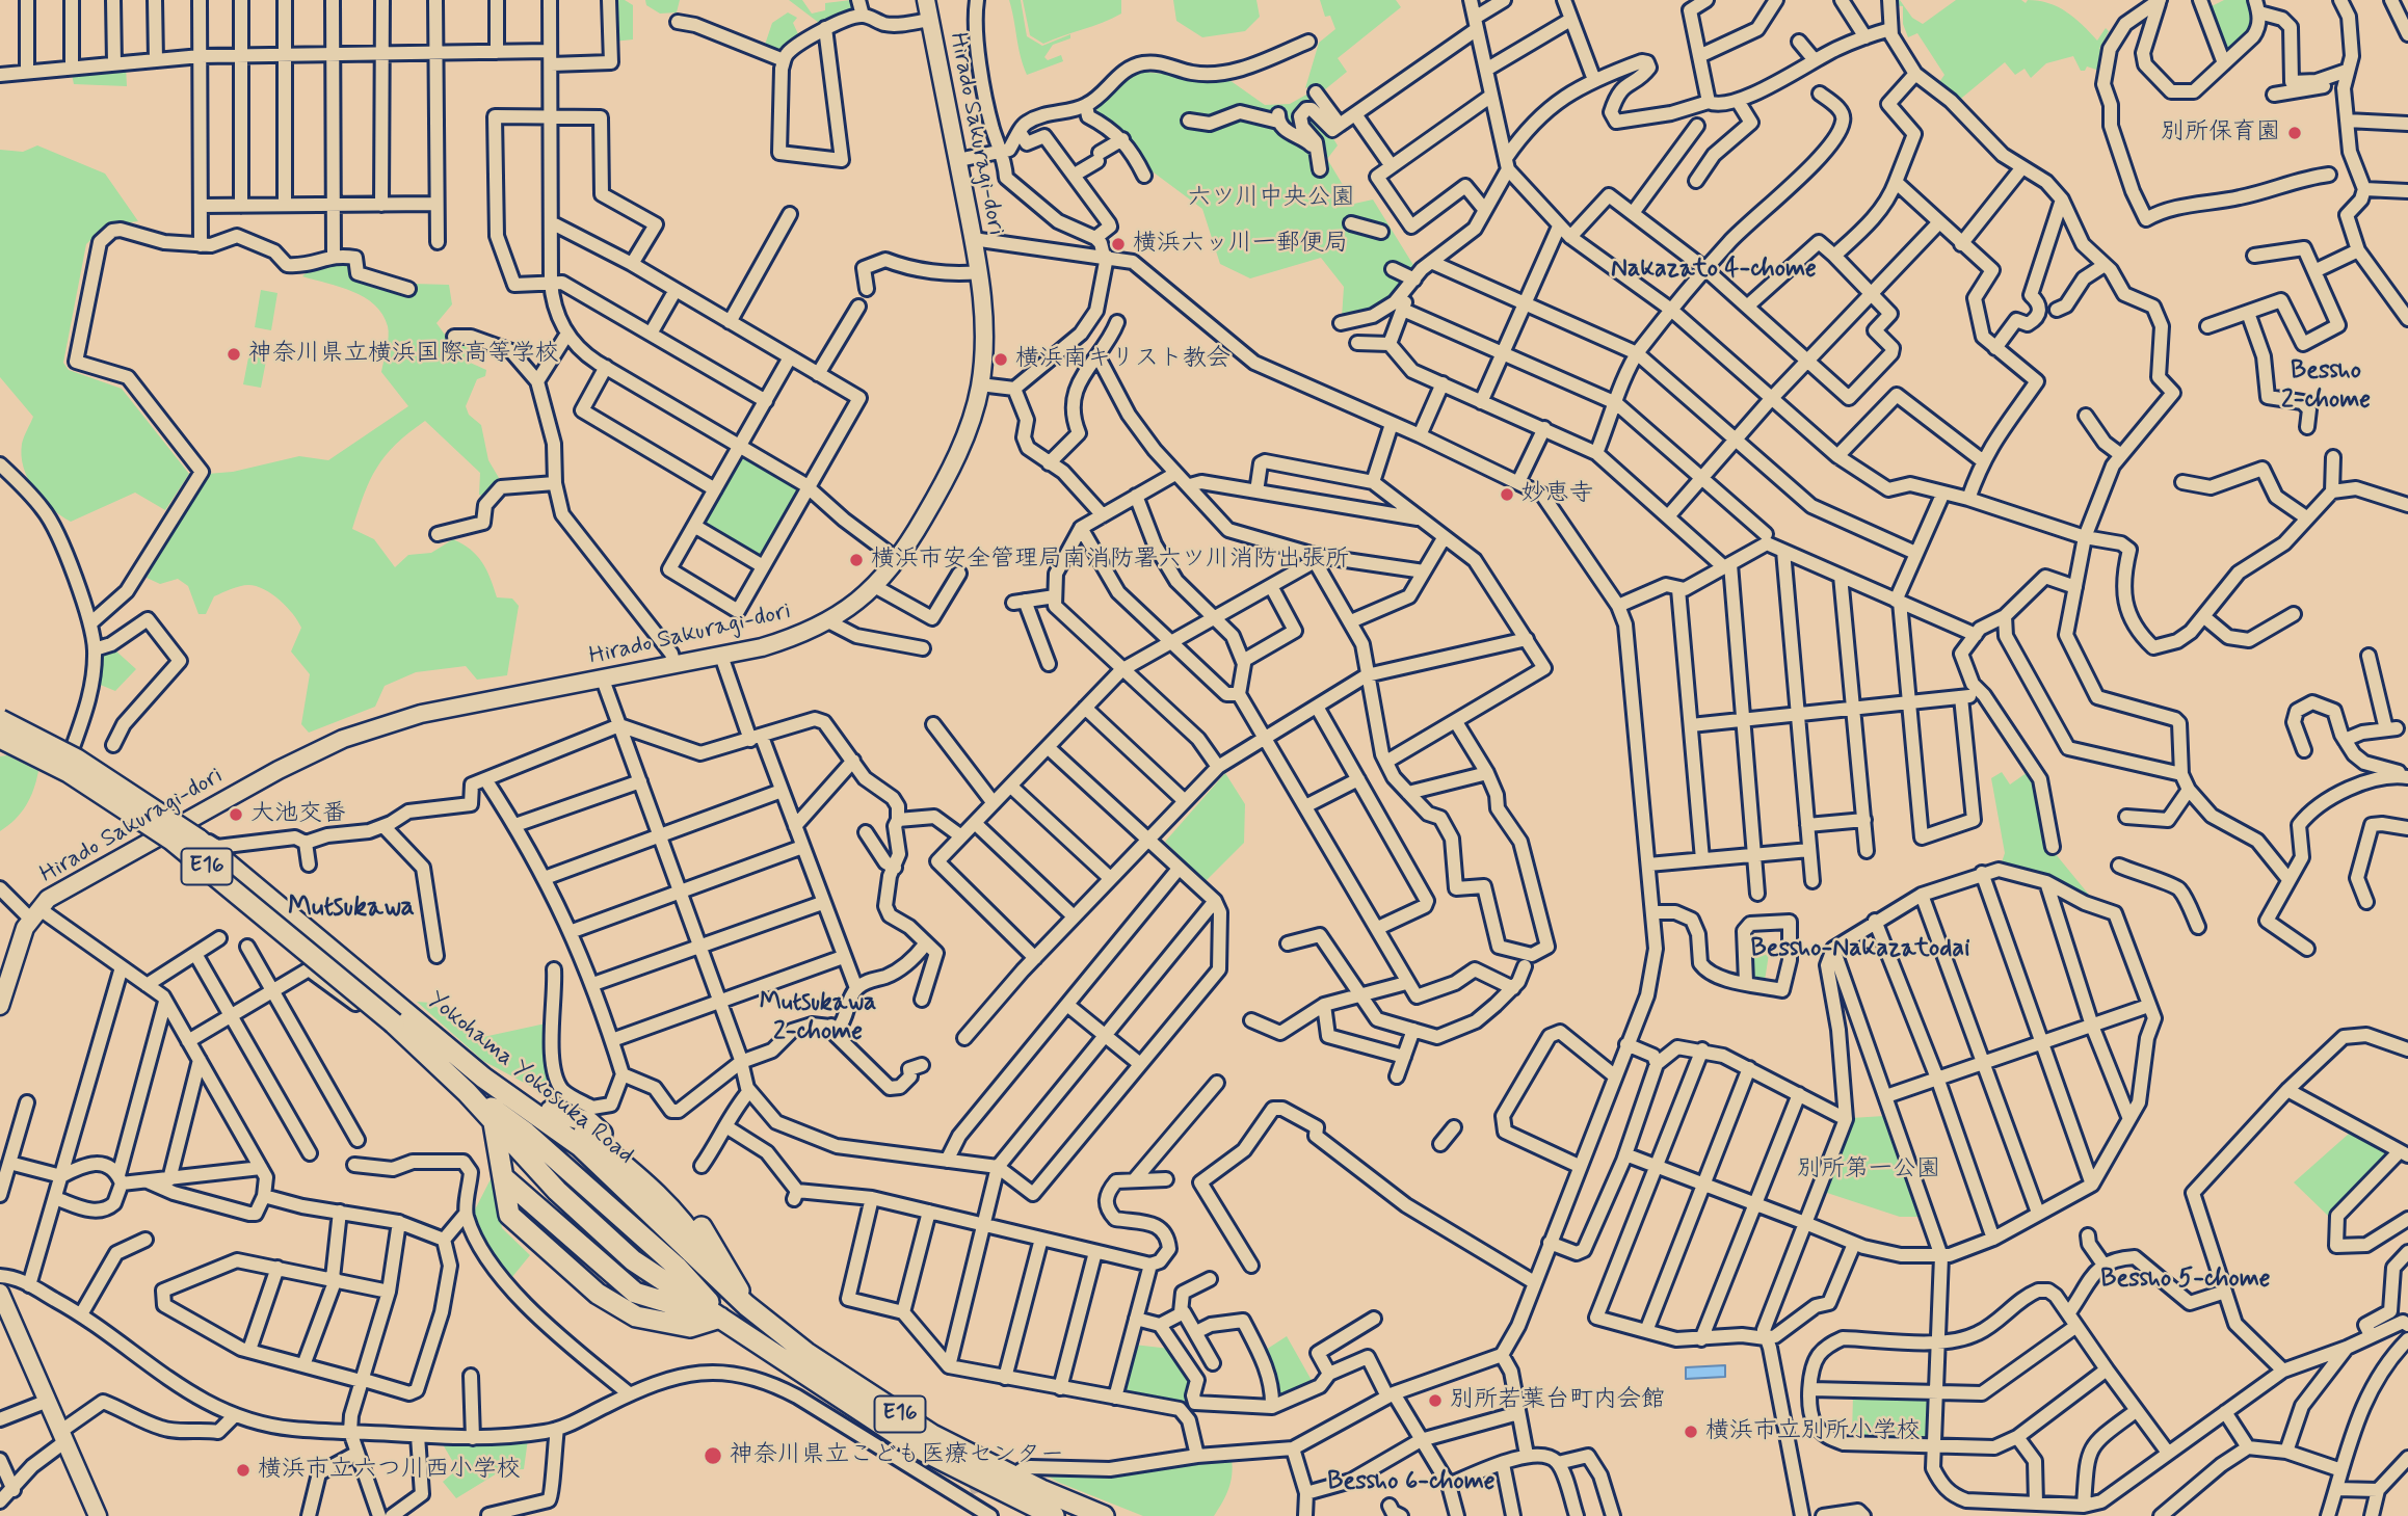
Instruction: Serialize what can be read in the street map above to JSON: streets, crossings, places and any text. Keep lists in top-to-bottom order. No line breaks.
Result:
{"streets":{"highway":["E16","Yokohama Yokosuka Road"],"main road":["Hirado Sakuragi-dori"]},"districts":["Nakazato 4-chome","Bessho 2-chome","Mutsukawa","Bessho-Nakazatodai","Mutsukawa 2-chome","Bessho 5-chome","Bessho 6-chome"],"parks":["六ツ川中央公園","別所第一公園"],"places":["別所保育園","横浜六ッ川一郵便局","神奈川県立横浜国際高等学校","横浜南キリスト教会","妙恵寺","横浜市安全管理局南消防署六ツ川消防出張所","大池交番","別所若葉台町内会館","横浜市立別所小学校","神奈川県立こども医療センター","横浜市立六つ川西小学校"]}
